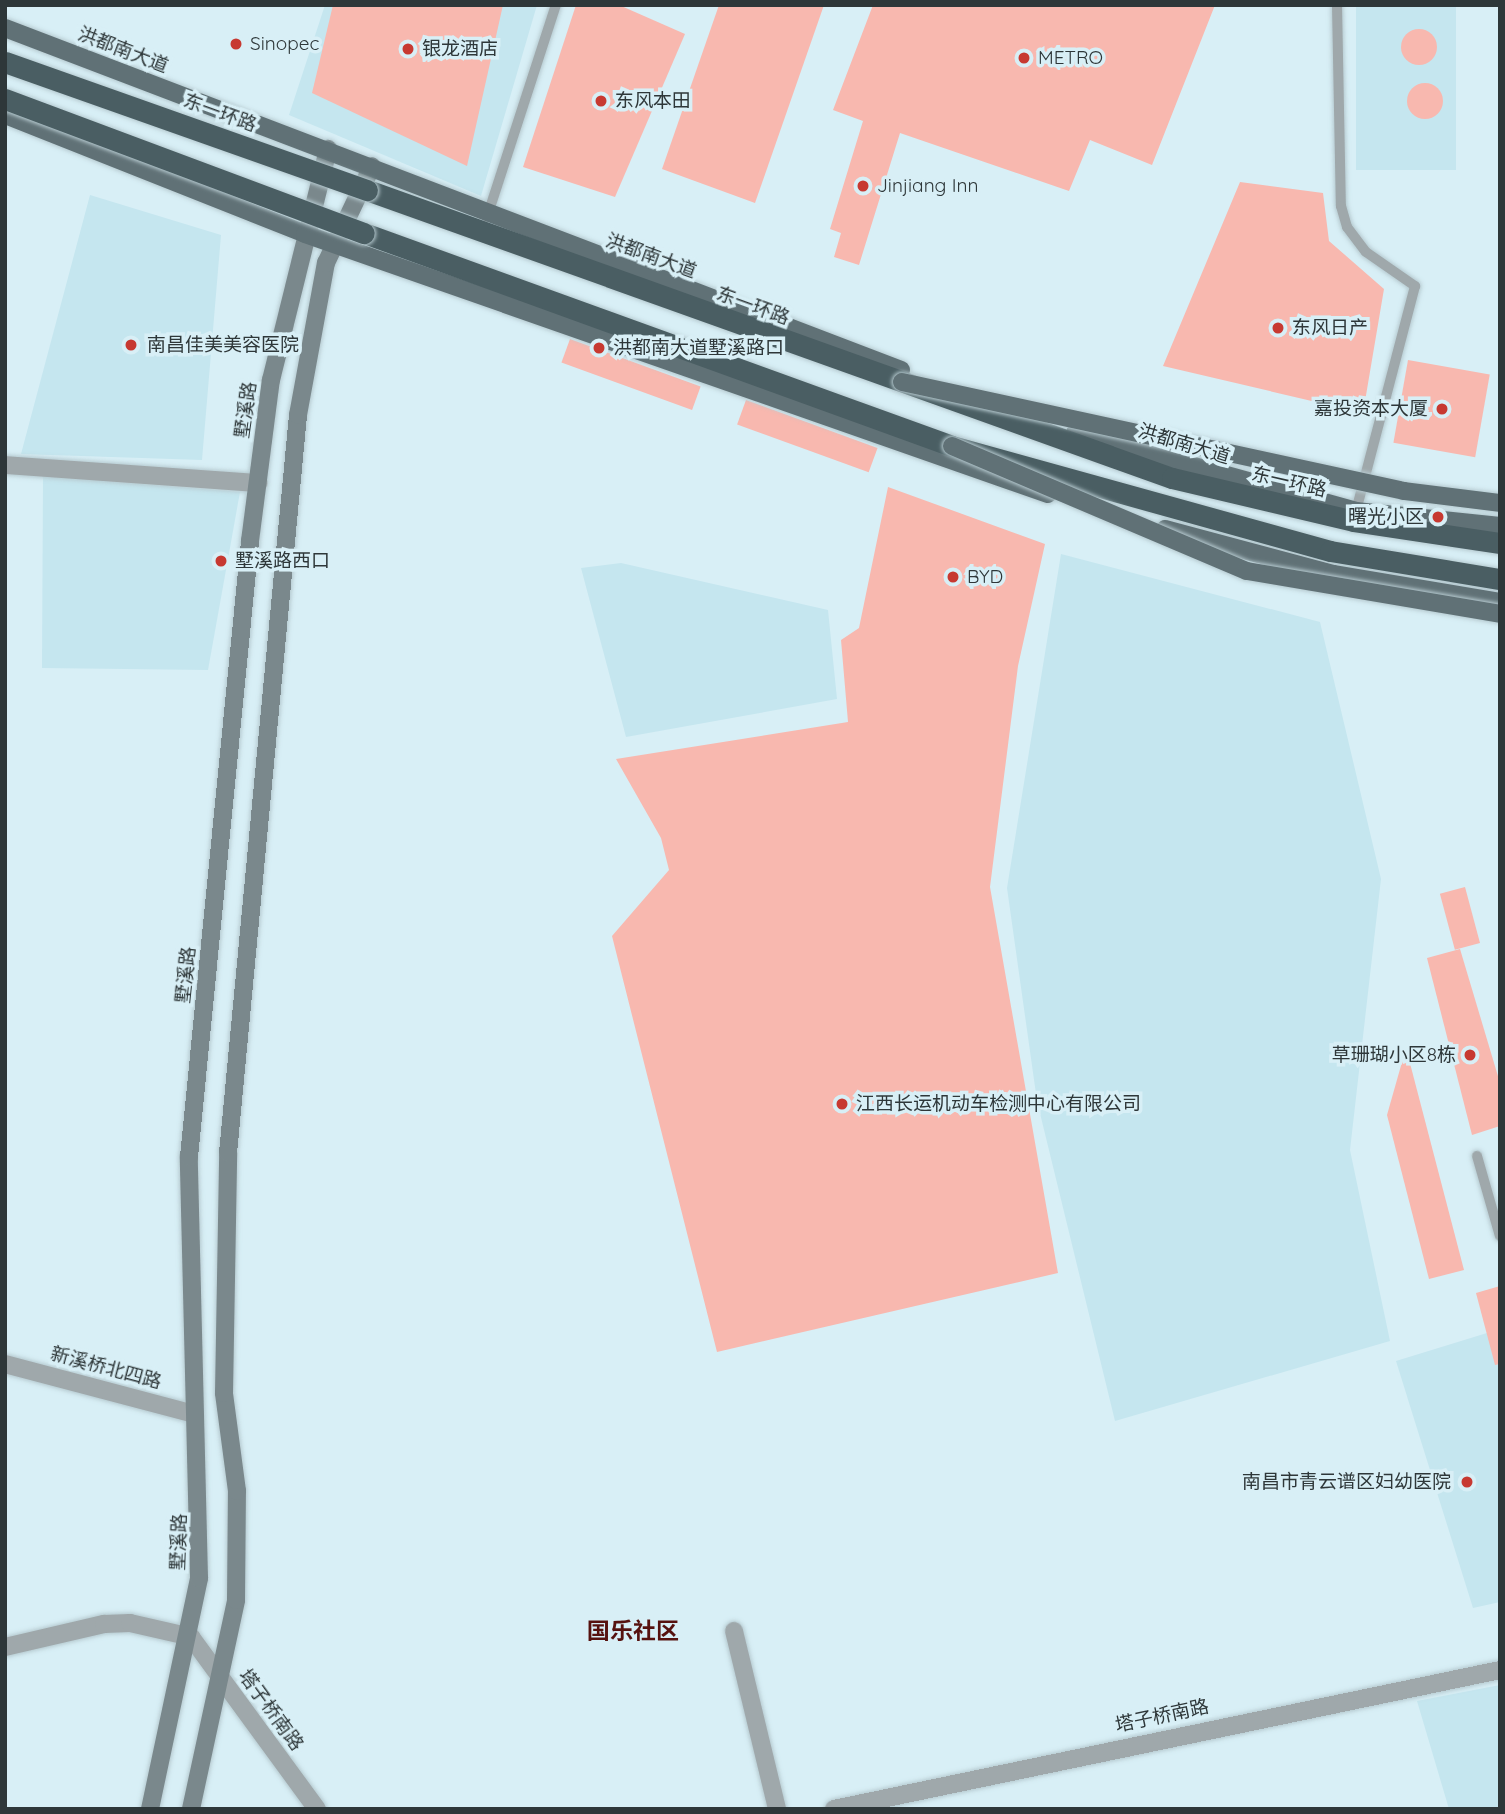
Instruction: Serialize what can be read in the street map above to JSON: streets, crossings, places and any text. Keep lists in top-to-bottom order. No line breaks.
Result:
{"streets":{"highway":["东一环路"],"main road":["洪都南大道"],"street":["墅溪路","新溪桥北四路","塔子桥南路"]},"crossings":[["洪都南大道","墅溪路"],["墅溪路","新溪桥北四路"],["墅溪路","塔子桥南路"]],"districts":["国乐社区"],"places":["Sinopec","银龙酒店","METRO","东风本田","Jinjiang Inn","东风日产","南昌佳美美容医院","洪都南大道墅溪路口","嘉投资本大厦","曙光小区","墅溪路西口","BYD","草珊瑚小区8栋","江西长运机动车检测中心有限公司","南昌市青云谱区妇幼医院"]}
